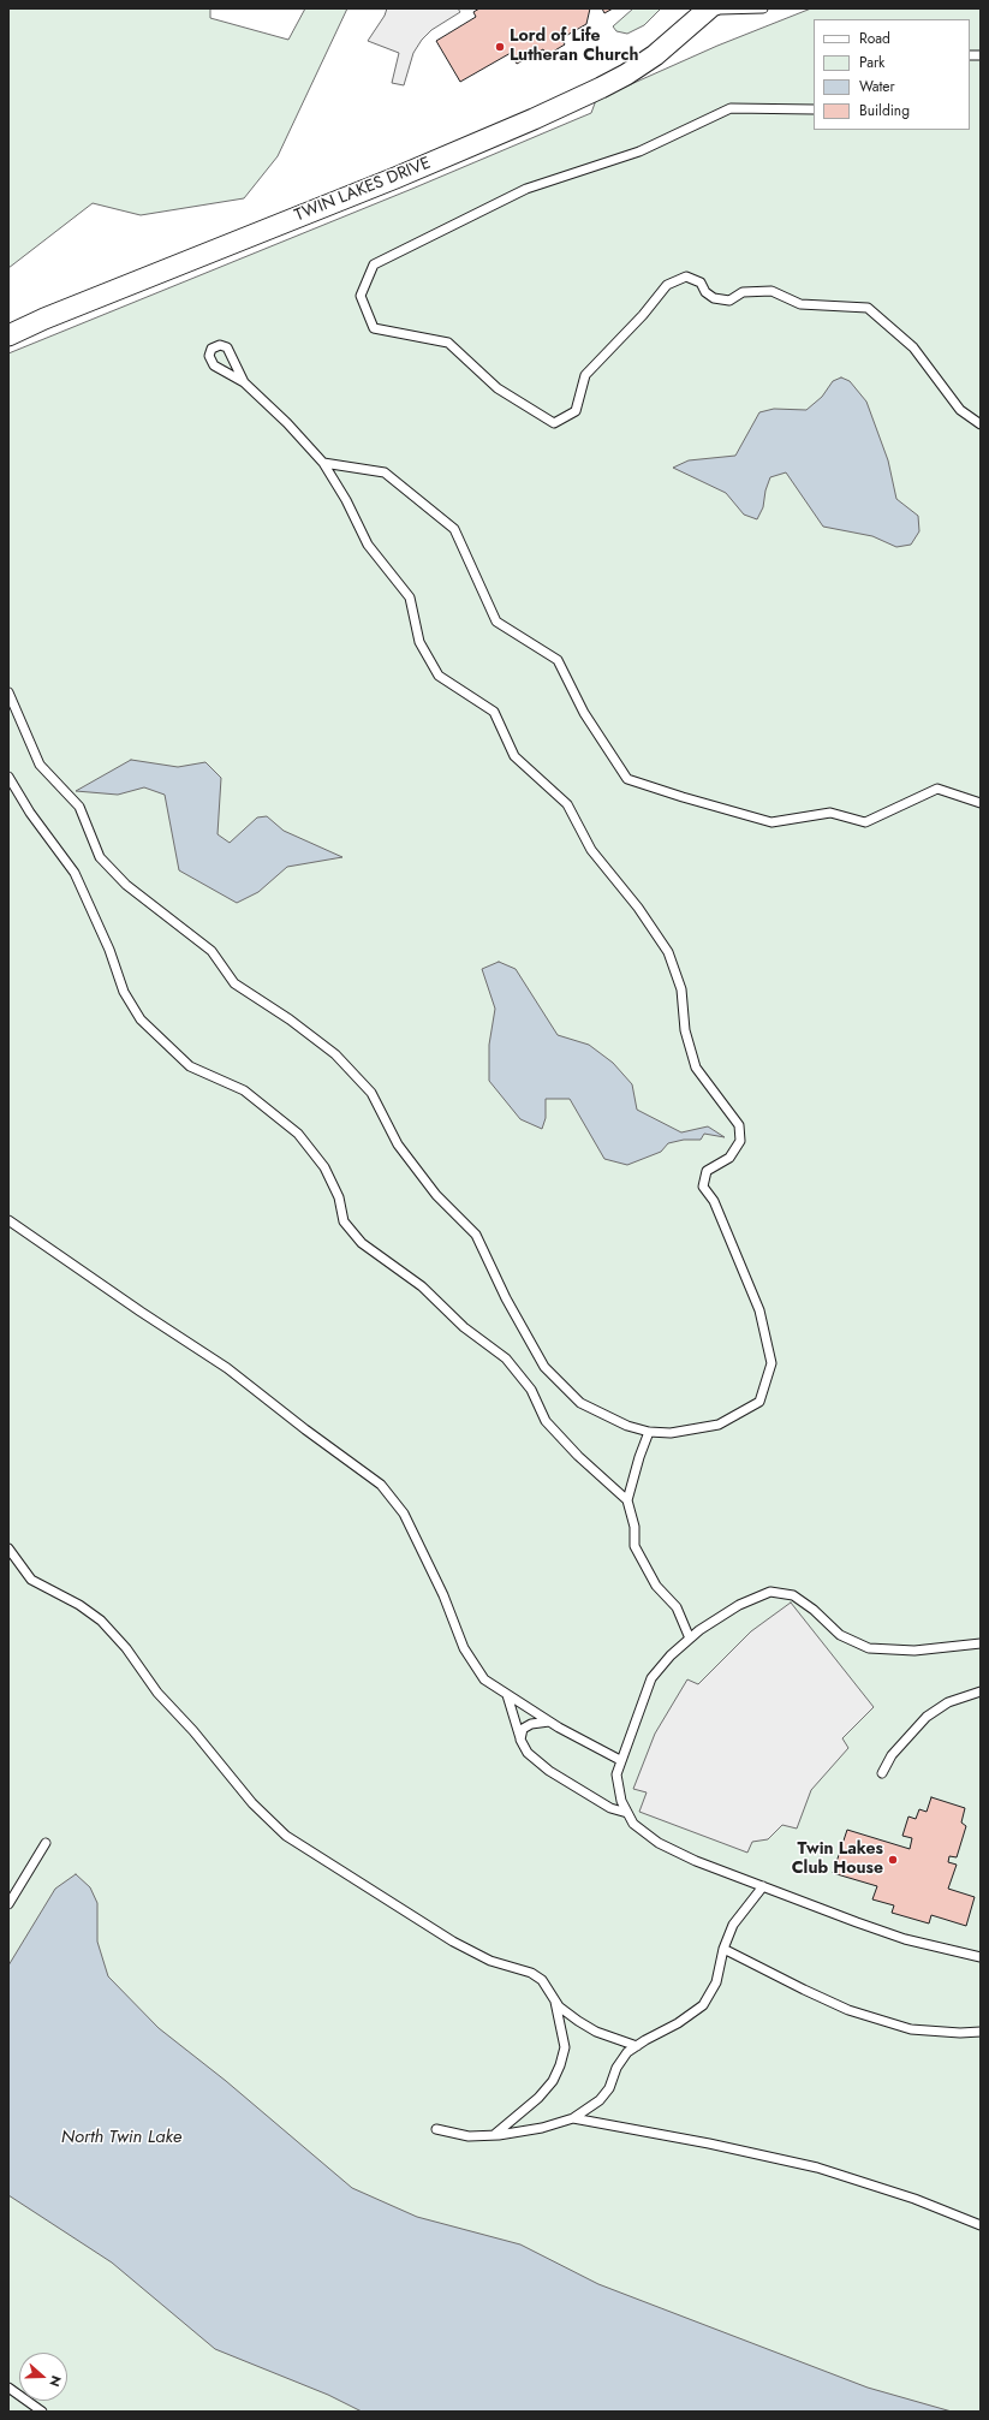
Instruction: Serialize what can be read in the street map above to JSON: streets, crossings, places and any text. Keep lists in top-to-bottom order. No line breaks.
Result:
{"streets":{"street":["TWIN LAKES DRIVE"]},"water":["North Twin Lake"],"places":["Lord of Life Lutheran Church","Twin Lakes Club House"],"legend":["Road","Park","Water","Building"],"north":"right"}
